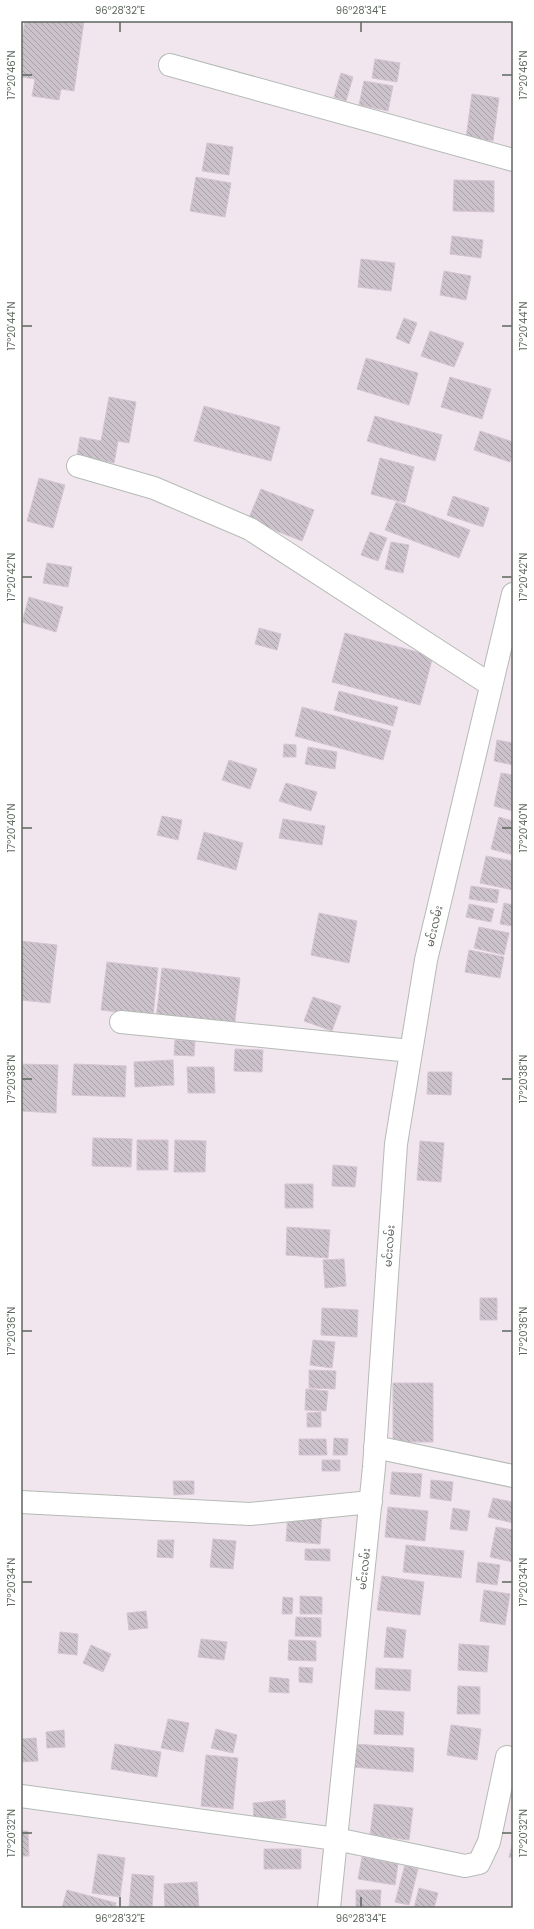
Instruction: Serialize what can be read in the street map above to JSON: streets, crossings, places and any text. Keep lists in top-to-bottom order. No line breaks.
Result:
{"streets":{"street":["မင်းလမ်း"]},"coordinates":["96°28'32\"E","96°28'34\"E","17°20'46\"N","17°20'44\"N","17°20'42\"N","17°20'40\"N","17°20'38\"N","17°20'36\"N","17°20'34\"N","17°20'32\"N"]}
